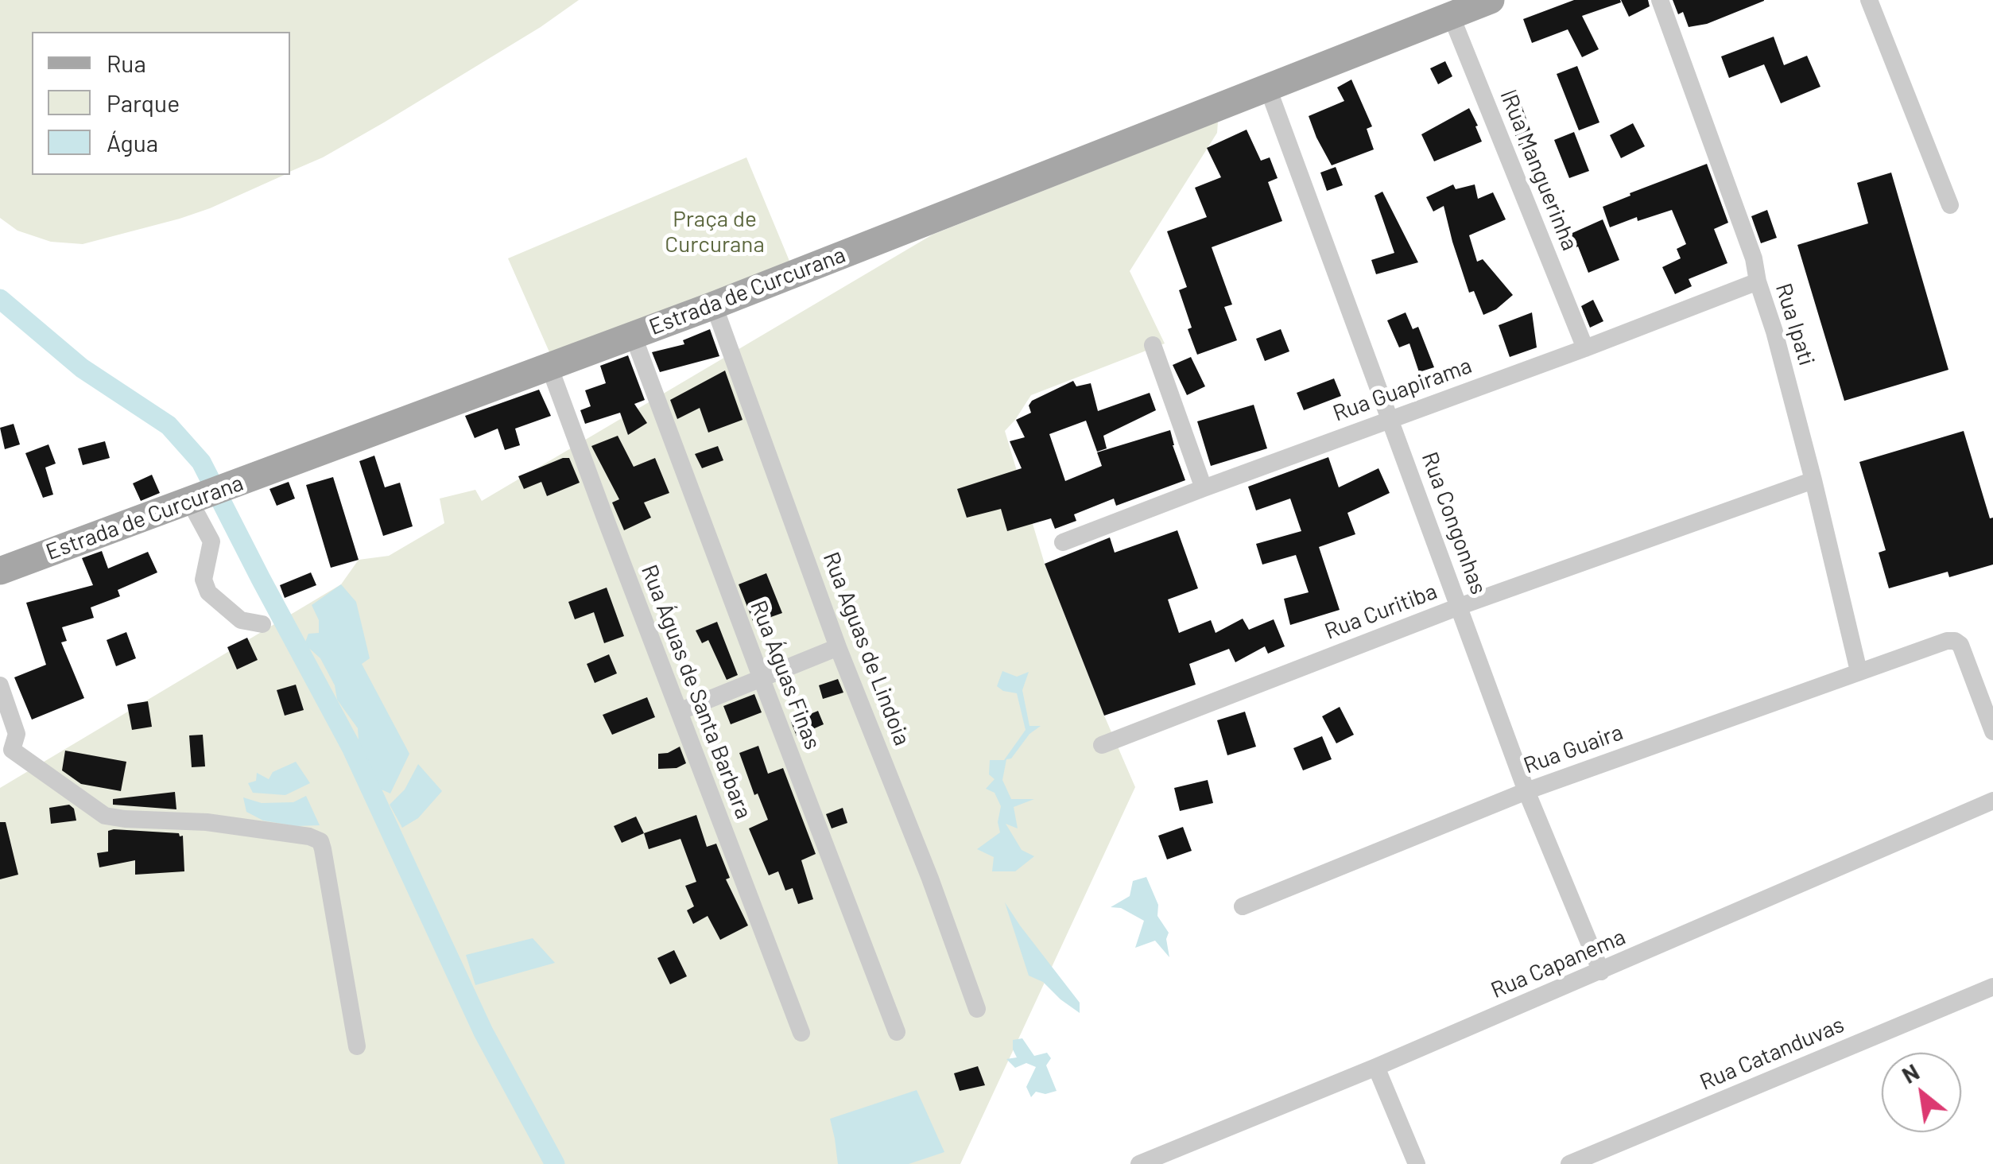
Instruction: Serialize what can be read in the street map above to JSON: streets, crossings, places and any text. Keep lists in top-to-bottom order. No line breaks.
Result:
{"streets":{"main road":["Estrada de Curcurana"],"street":["Rua Manguerinha","Rua Ipati","Rua Guapirama","Rua Congonhas","Rua Curitiba","Rua Aguas de Lindoia","Rua Águas Finas","Rua Águas de Santa Barbara","Rua Guaira","Rua Capanema","Rua Catanduvas"]},"crossings":[["Rua Manguerinha","Estrada de Curcurana"],["Rua Manguerinha","Rua Guapirama"],["Estrada de Curcurana","Rua Congonhas"],["Estrada de Curcurana","Rua Aguas de Lindoia"],["Estrada de Curcurana","Rua Águas Finas"],["Estrada de Curcurana","Rua Águas de Santa Barbara"],["Rua Ipati","Rua Guapirama"],["Rua Ipati","Rua Curitiba"],["Rua Ipati","Rua Guaira"],["Rua Guapirama","Rua Congonhas"],["Rua Congonhas","Rua Curitiba"],["Rua Congonhas","Rua Guaira"],["Rua Congonhas","Rua Capanema"]],"parks":["Praça de Curcurana"],"legend":["Rua","Parque","Água"],"north":"top left"}
